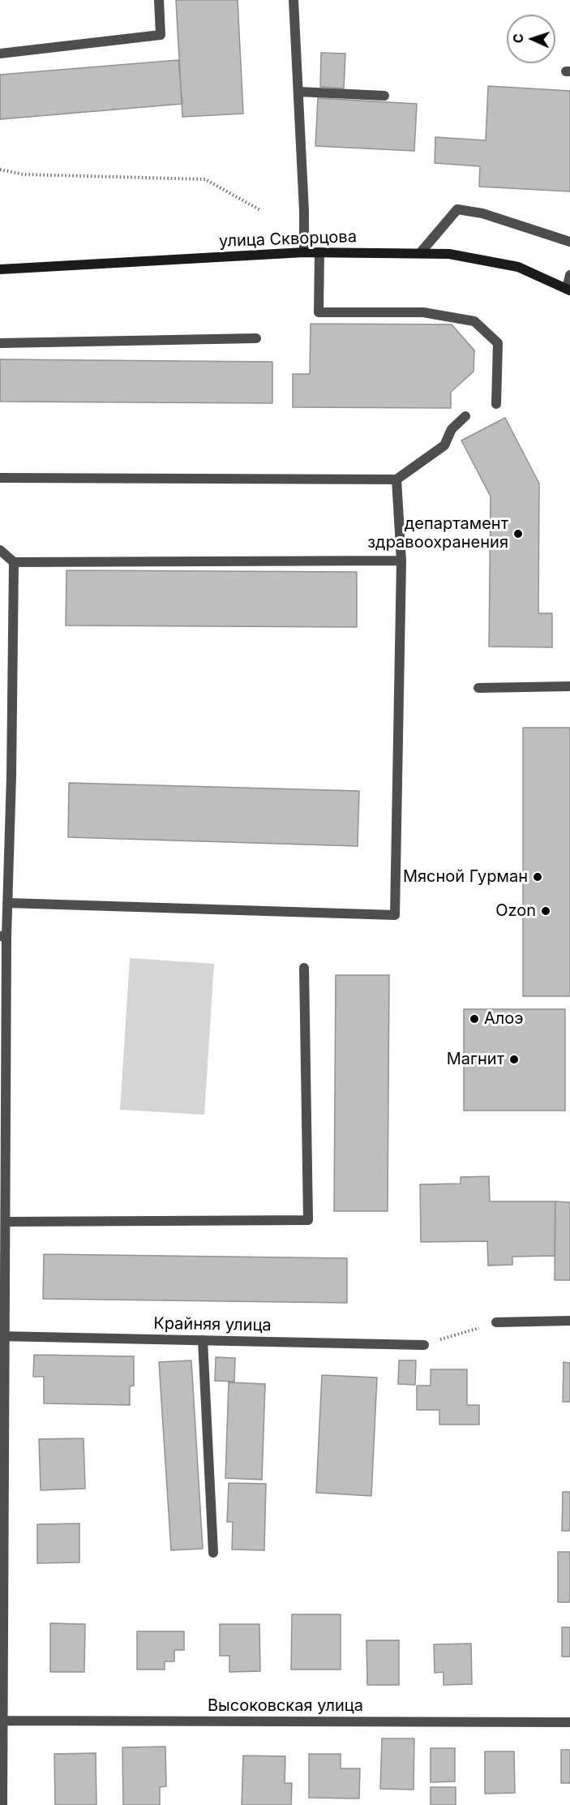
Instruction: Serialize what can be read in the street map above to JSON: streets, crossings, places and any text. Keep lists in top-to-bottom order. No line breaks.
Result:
{"streets":{"street":["улица Скворцова","Крайняя улица","Высоковская улица"]},"places":["департамент здравоохранения","Мясной Гурман","Ozon","Алоэ","Магнит"],"north":"left"}
